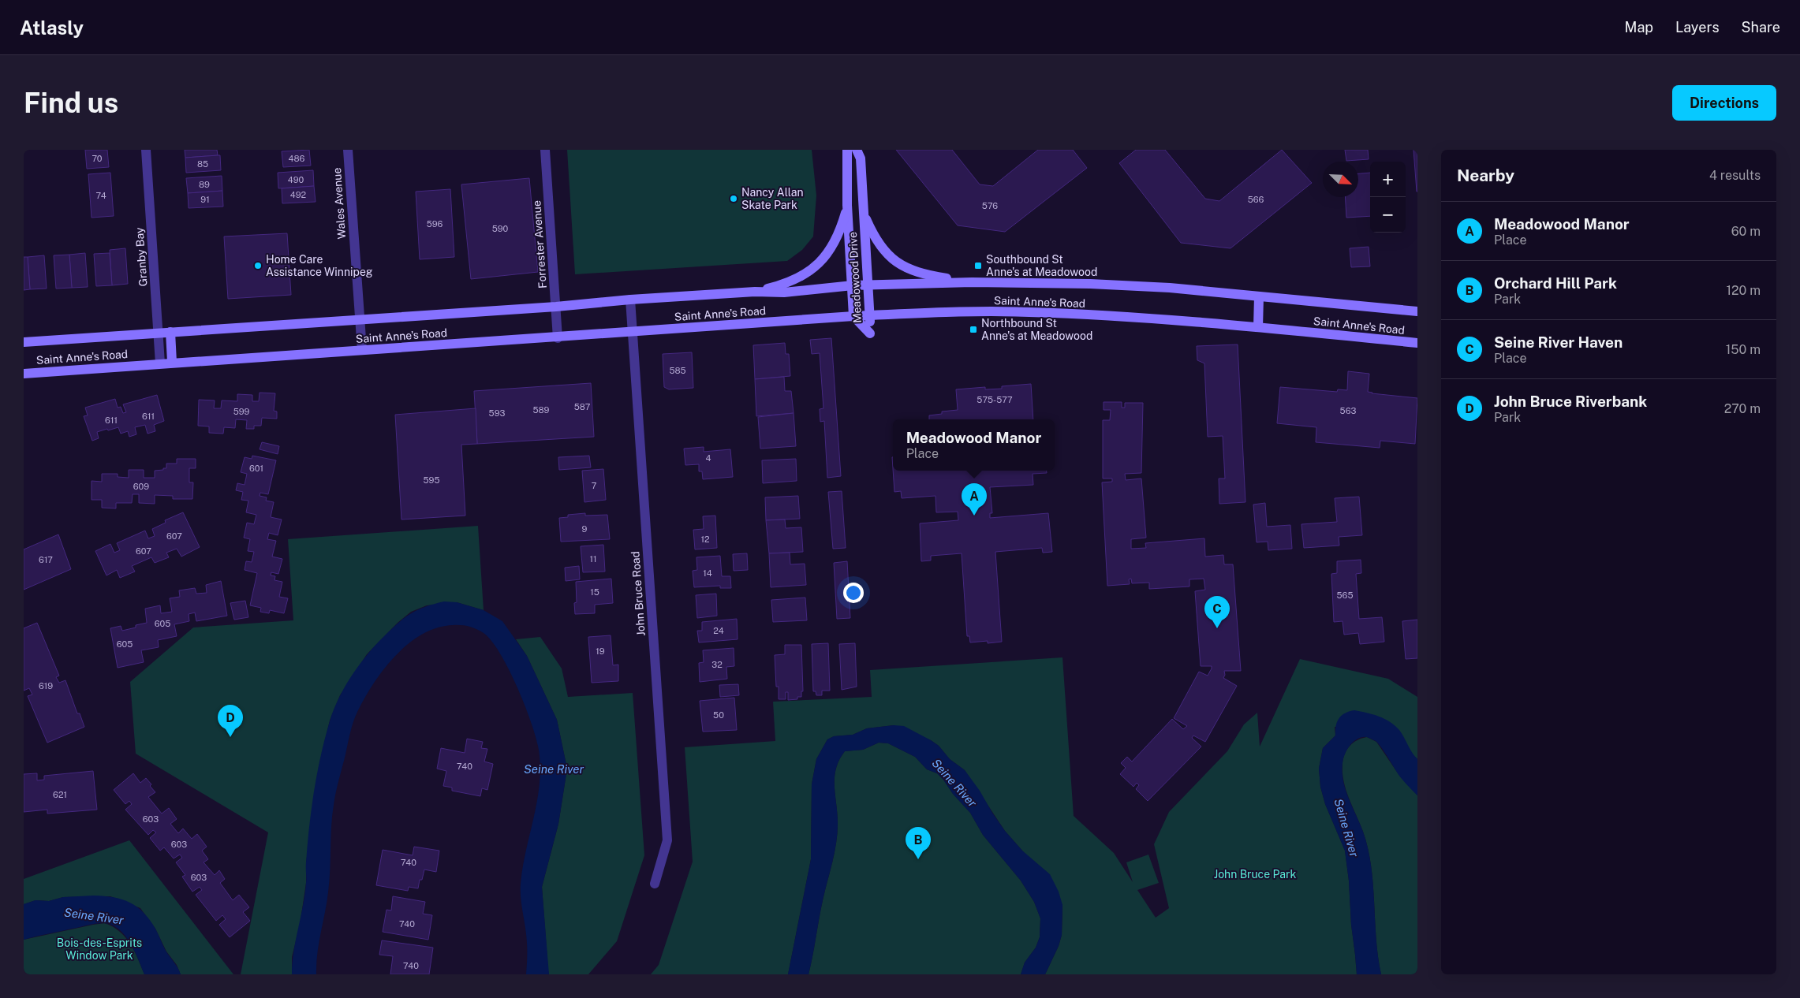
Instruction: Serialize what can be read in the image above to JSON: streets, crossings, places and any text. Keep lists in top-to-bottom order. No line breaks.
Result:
{"streets":{"main road":["Meadowood Drive","Saint Anne's Road"],"street":["Wales Avenue","Forrester Avenue","Granby Bay","John Bruce Road"]},"crossings":[["Wales Avenue","Saint Anne's Road"],["Forrester Avenue","Saint Anne's Road"],["Granby Bay","Saint Anne's Road"],["Meadowood Drive","Saint Anne's Road"],["Saint Anne's Road","John Bruce Road"]],"water":["Seine River"],"parks":["John Bruce Park","Bois-des-Esprits Window Park"],"places":{"other":["Nancy Allan Skate Park","Home Care Assistance Winnipeg"],"transit":["Southbound St Anne's at Meadowood","Northbound St Anne's at Meadowood"]},"house_numbers":["70","486","85","490","89","492","74","91","566","576","596","590","585","575-577","587","589","563","599","593","611","611","4","601","595","7","609","9","607","12","607","11","617","14","15","565","605","24","605","19","32","619","50","740","621","603","603","740","603","740","740"],"north":"bottom right","page":{"header":"Atlasly","nav":["Map","Layers","Share"],"buttons":"Directions","title":"Find us","heading":["Nearby","4 results"],"map_buttons":["+","−"],"list":[{"mark":"A","name":"Meadowood Manor","note":"Place","value":"60 m"},{"mark":"B","name":"Orchard Hill Park","note":"Park","value":"120 m"},{"mark":"C","name":"Seine River Haven","note":"Place","value":"150 m"},{"mark":"D","name":"John Bruce Riverbank","note":"Park","value":"270 m"}],"popup":["Meadowood Manor","Place"],"pins":["A","C","D","B"]}}
